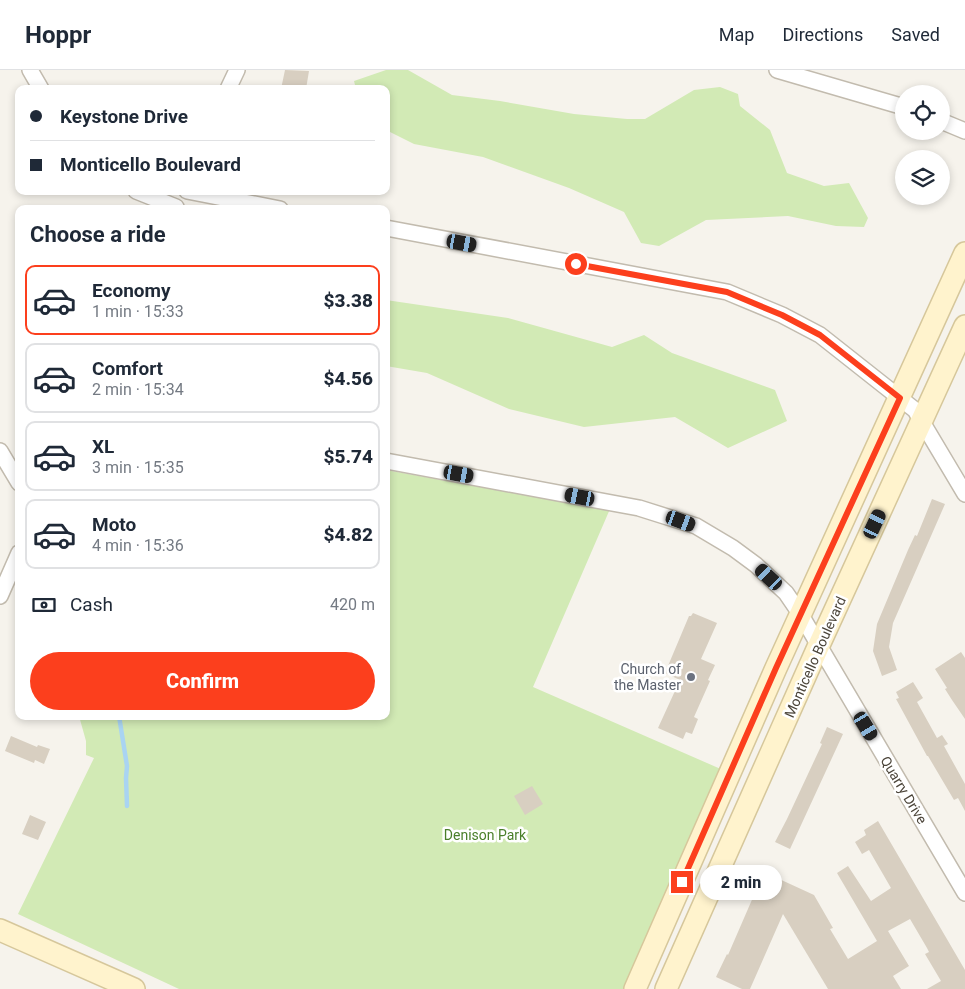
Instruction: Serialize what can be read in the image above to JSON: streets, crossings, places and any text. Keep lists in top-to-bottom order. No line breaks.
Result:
{"streets":{"main road":["Monticello Boulevard"],"street":["Quarry Drive"]},"crossings":[["Monticello Boulevard","Quarry Drive"]],"parks":["Denison Park"],"places":["Church of the Master"],"page":{"header":"Hoppr","nav":["Map","Directions","Saved"],"banner":["Keystone Drive","Monticello Boulevard"],"heading":"Choose a ride","list":[{"name":"Economy","note":"1 min · 15:33","value":"$3.38"},{"name":"Comfort","note":"2 min · 15:34","value":"$4.56"},{"name":"XL","note":"3 min · 15:35","value":"$5.74"},{"name":"Moto","note":"4 min · 15:36","value":"$4.82"}],"pay":["Cash","420 m"],"buttons":"Confirm","bubble":"2 min"}}
